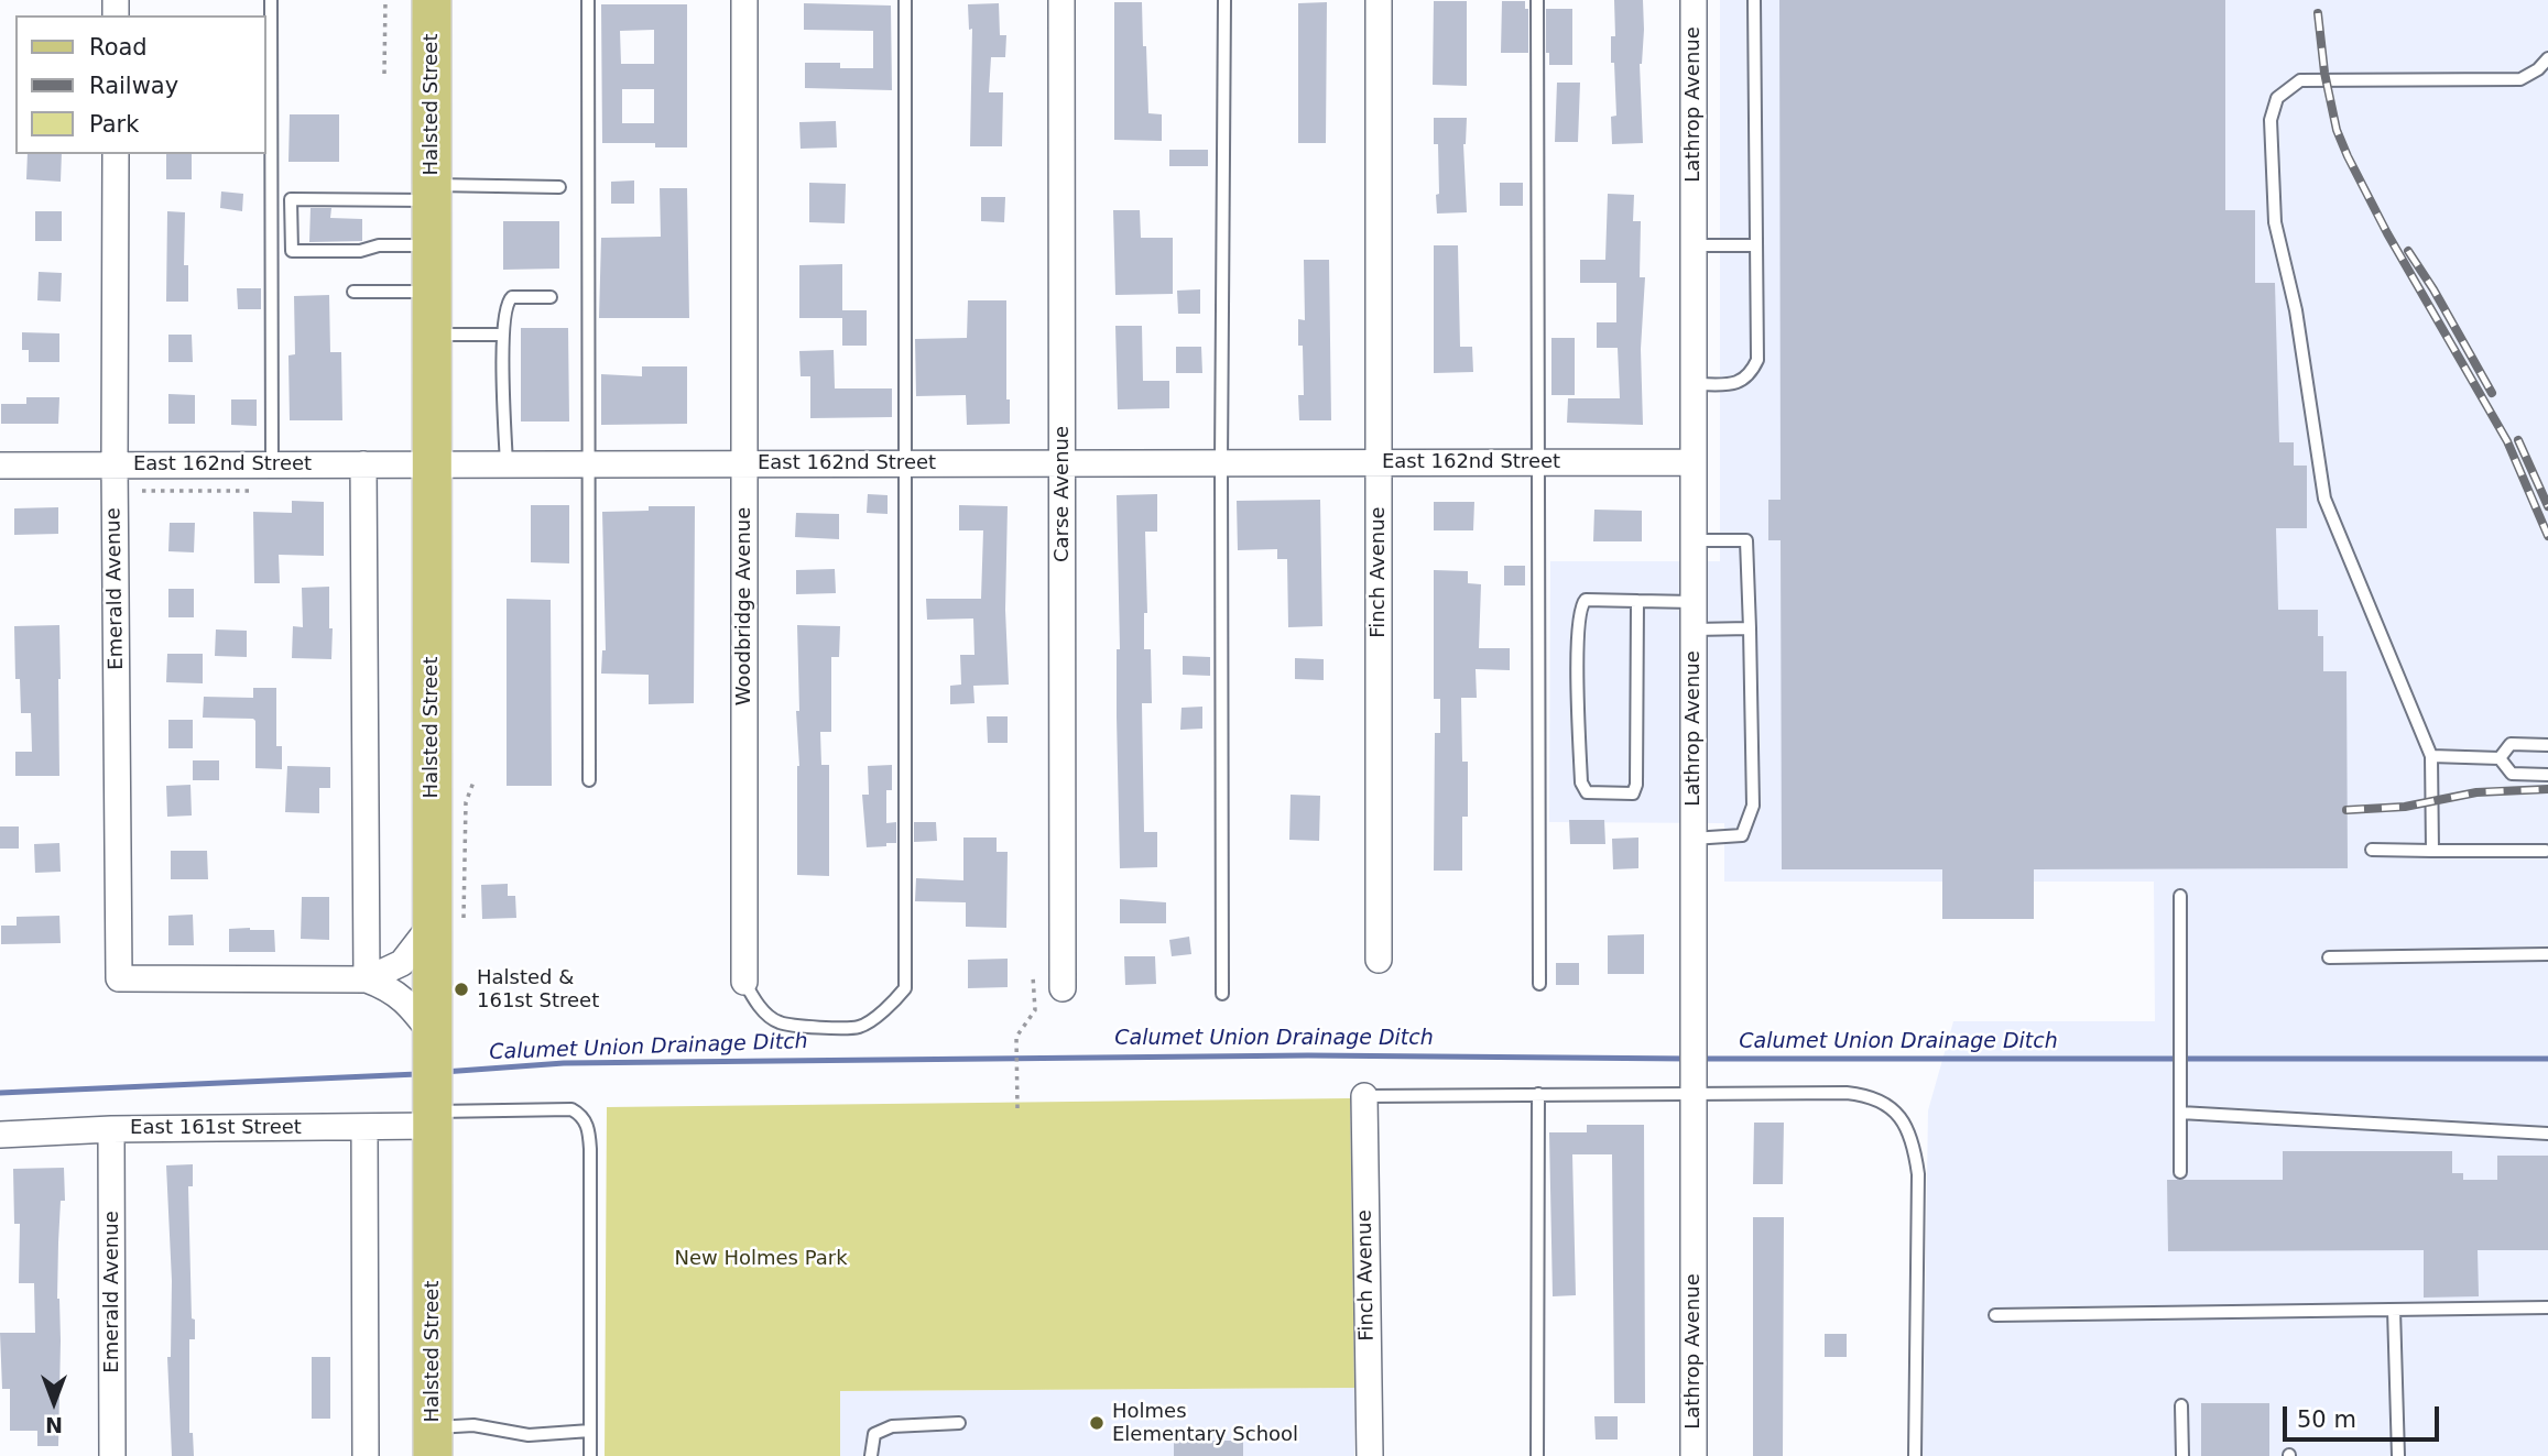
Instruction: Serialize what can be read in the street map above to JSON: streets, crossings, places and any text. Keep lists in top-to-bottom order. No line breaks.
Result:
{"streets":{"main road":["Halsted Street"],"street":["Lathrop Avenue","East 162nd Street","Carse Avenue","Finch Avenue","Emerald Avenue","Woodbridge Avenue","East 161st Street"]},"crossings":[["Halsted Street","East 162nd Street"],["Halsted Street","East 161st Street"],["Lathrop Avenue","East 162nd Street"],["East 162nd Street","Carse Avenue"],["East 162nd Street","Finch Avenue"],["East 162nd Street","Emerald Avenue"],["East 162nd Street","Woodbridge Avenue"],["Emerald Avenue","East 161st Street"]],"water":["Calumet Union Drainage Ditch"],"parks":["New Holmes Park"],"places":["Halsted & 161st Street","Holmes Elementary School"],"legend":["Road","Railway","Park"],"scale_bar":"50 m","north":"bottom"}
